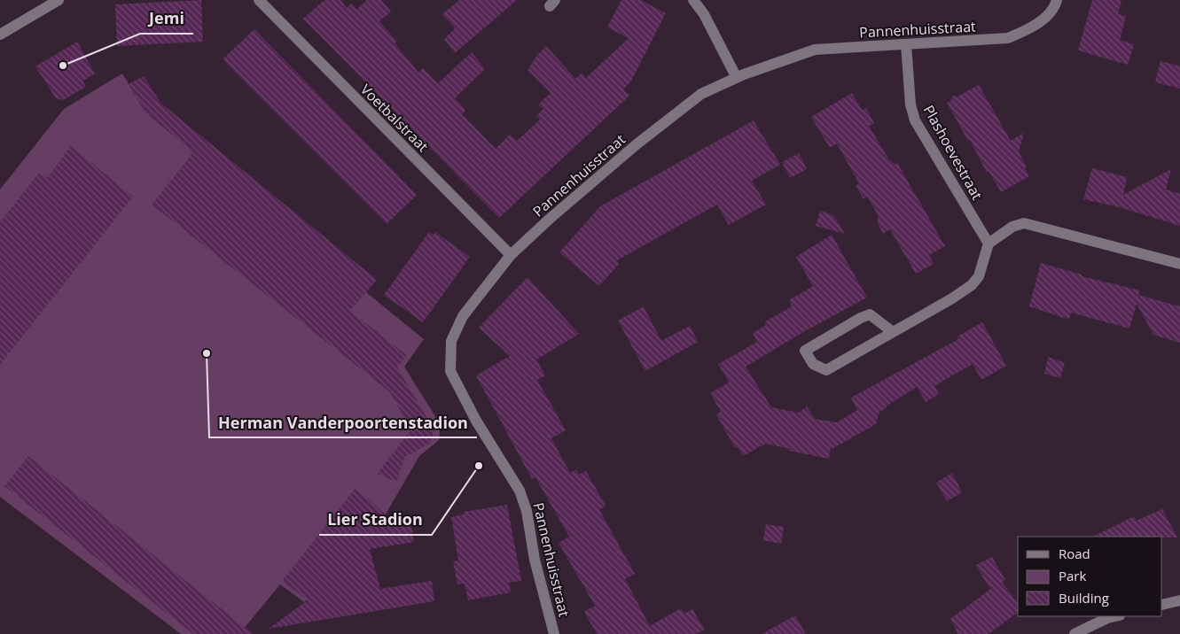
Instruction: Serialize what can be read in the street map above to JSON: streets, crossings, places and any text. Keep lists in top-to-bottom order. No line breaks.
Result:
{"streets":{"street":["Pannenhuisstraat","Voetbalstraat","Plashoevestraat"]},"crossings":[["Pannenhuisstraat","Voetbalstraat"],["Pannenhuisstraat","Plashoevestraat"]],"places":["Jemi","Herman Vanderpoortenstadion","Lier Stadion"],"legend":["Road","Park","Building"]}
